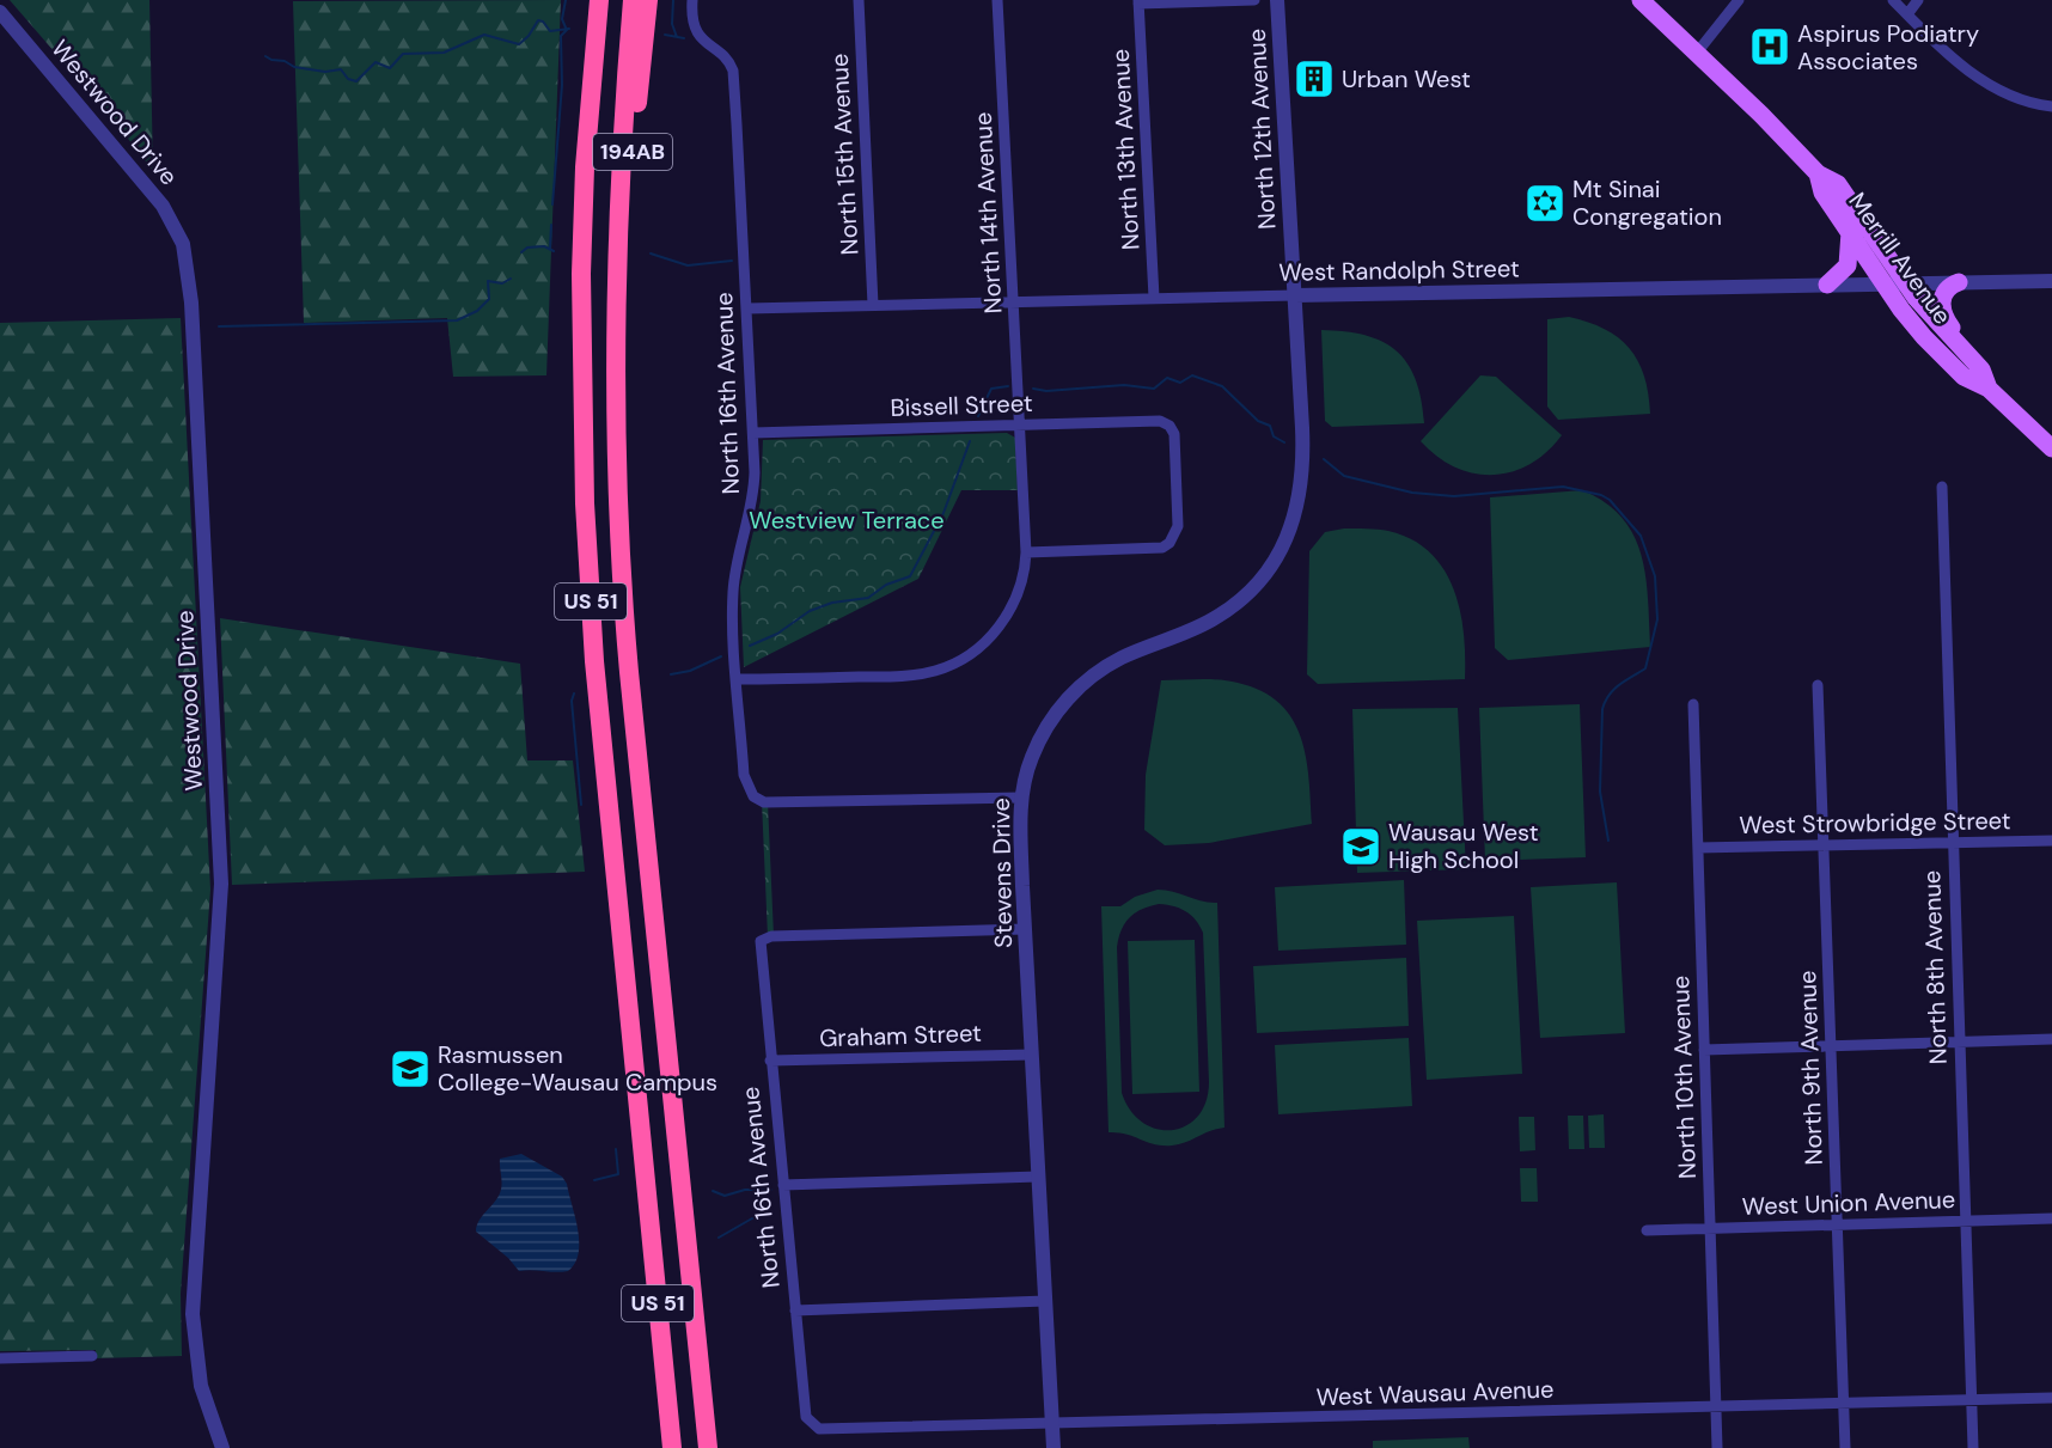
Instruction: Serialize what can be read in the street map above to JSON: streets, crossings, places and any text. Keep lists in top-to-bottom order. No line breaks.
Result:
{"streets":{"highway":["194AB","US 51"],"main road":["Merrill Avenue"],"street":["Westwood Drive","North 12th Avenue","North 13th Avenue","North 15th Avenue","North 14th Avenue","West Randolph Street","North 16th Avenue","Bissell Street","West Strowbridge Street","Stevens Drive","North 8th Avenue","Graham Street","North 9th Avenue","North 10th Avenue","West Union Avenue","West Wausau Avenue"]},"crossings":[["North 12th Avenue","West Randolph Street"],["North 12th Avenue","Stevens Drive"],["North 13th Avenue","West Randolph Street"],["194AB","US 51"],["North 15th Avenue","West Randolph Street"],["North 14th Avenue","West Randolph Street"],["North 14th Avenue","North 16th Avenue"],["North 14th Avenue","Bissell Street"],["Merrill Avenue","West Randolph Street"],["West Randolph Street","North 16th Avenue"],["North 16th Avenue","Bissell Street"],["North 16th Avenue","Stevens Drive"],["North 16th Avenue","Graham Street"],["North 16th Avenue","West Wausau Avenue"],["West Strowbridge Street","North 8th Avenue"],["West Strowbridge Street","North 9th Avenue"],["West Strowbridge Street","North 10th Avenue"],["Stevens Drive","Graham Street"],["Stevens Drive","West Wausau Avenue"],["North 8th Avenue","West Union Avenue"],["North 8th Avenue","West Wausau Avenue"],["North 9th Avenue","West Union Avenue"],["North 9th Avenue","West Wausau Avenue"],["North 10th Avenue","West Union Avenue"],["North 10th Avenue","West Wausau Avenue"]],"parks":["Westview Terrace"],"places":{"hospital":["Aspirus Podiatry Associates"],"building":["Urban West"],"synagogue":["Mt Sinai Congregation"],"school or university":["Wausau West High School","Rasmussen College-Wausau Campus"]}}
